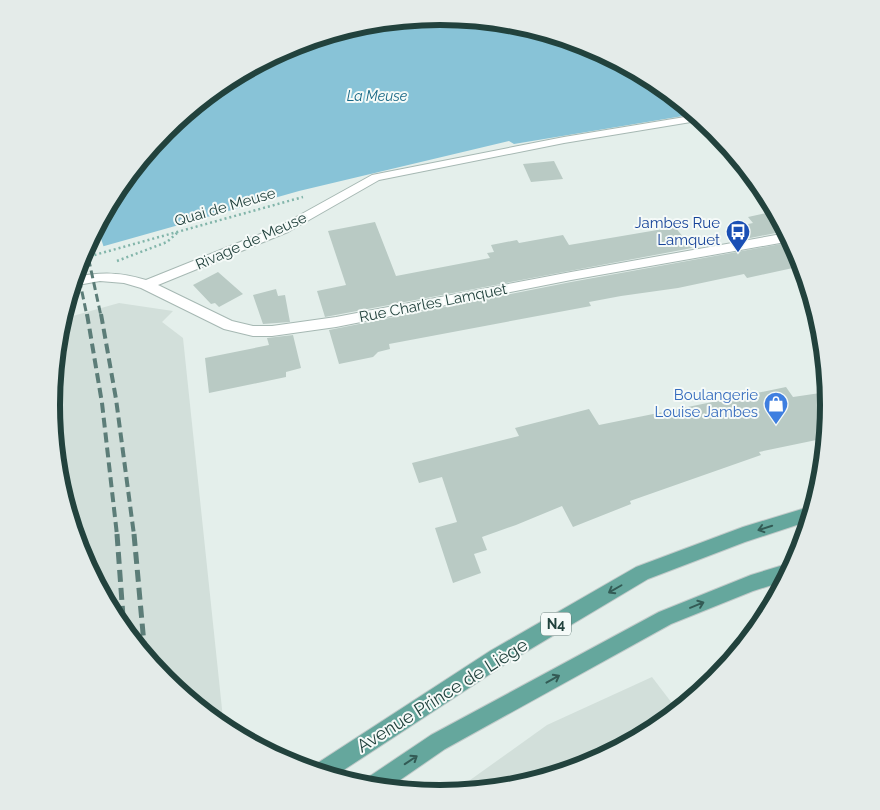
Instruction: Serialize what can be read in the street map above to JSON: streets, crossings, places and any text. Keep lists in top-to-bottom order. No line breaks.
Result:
{"streets":{"main road":["N4","Avenue Prince de Liège"],"street":["Rivage de Meuse","Rue Charles Lamquet"],"path":["Quai de Meuse"]},"crossings":[["Rivage de Meuse","Rue Charles Lamquet"]],"water":["La Meuse"],"places":{"bus stop":["Jambes Rue Lamquet"],"shop":["Boulangerie Louise Jambes"]}}
